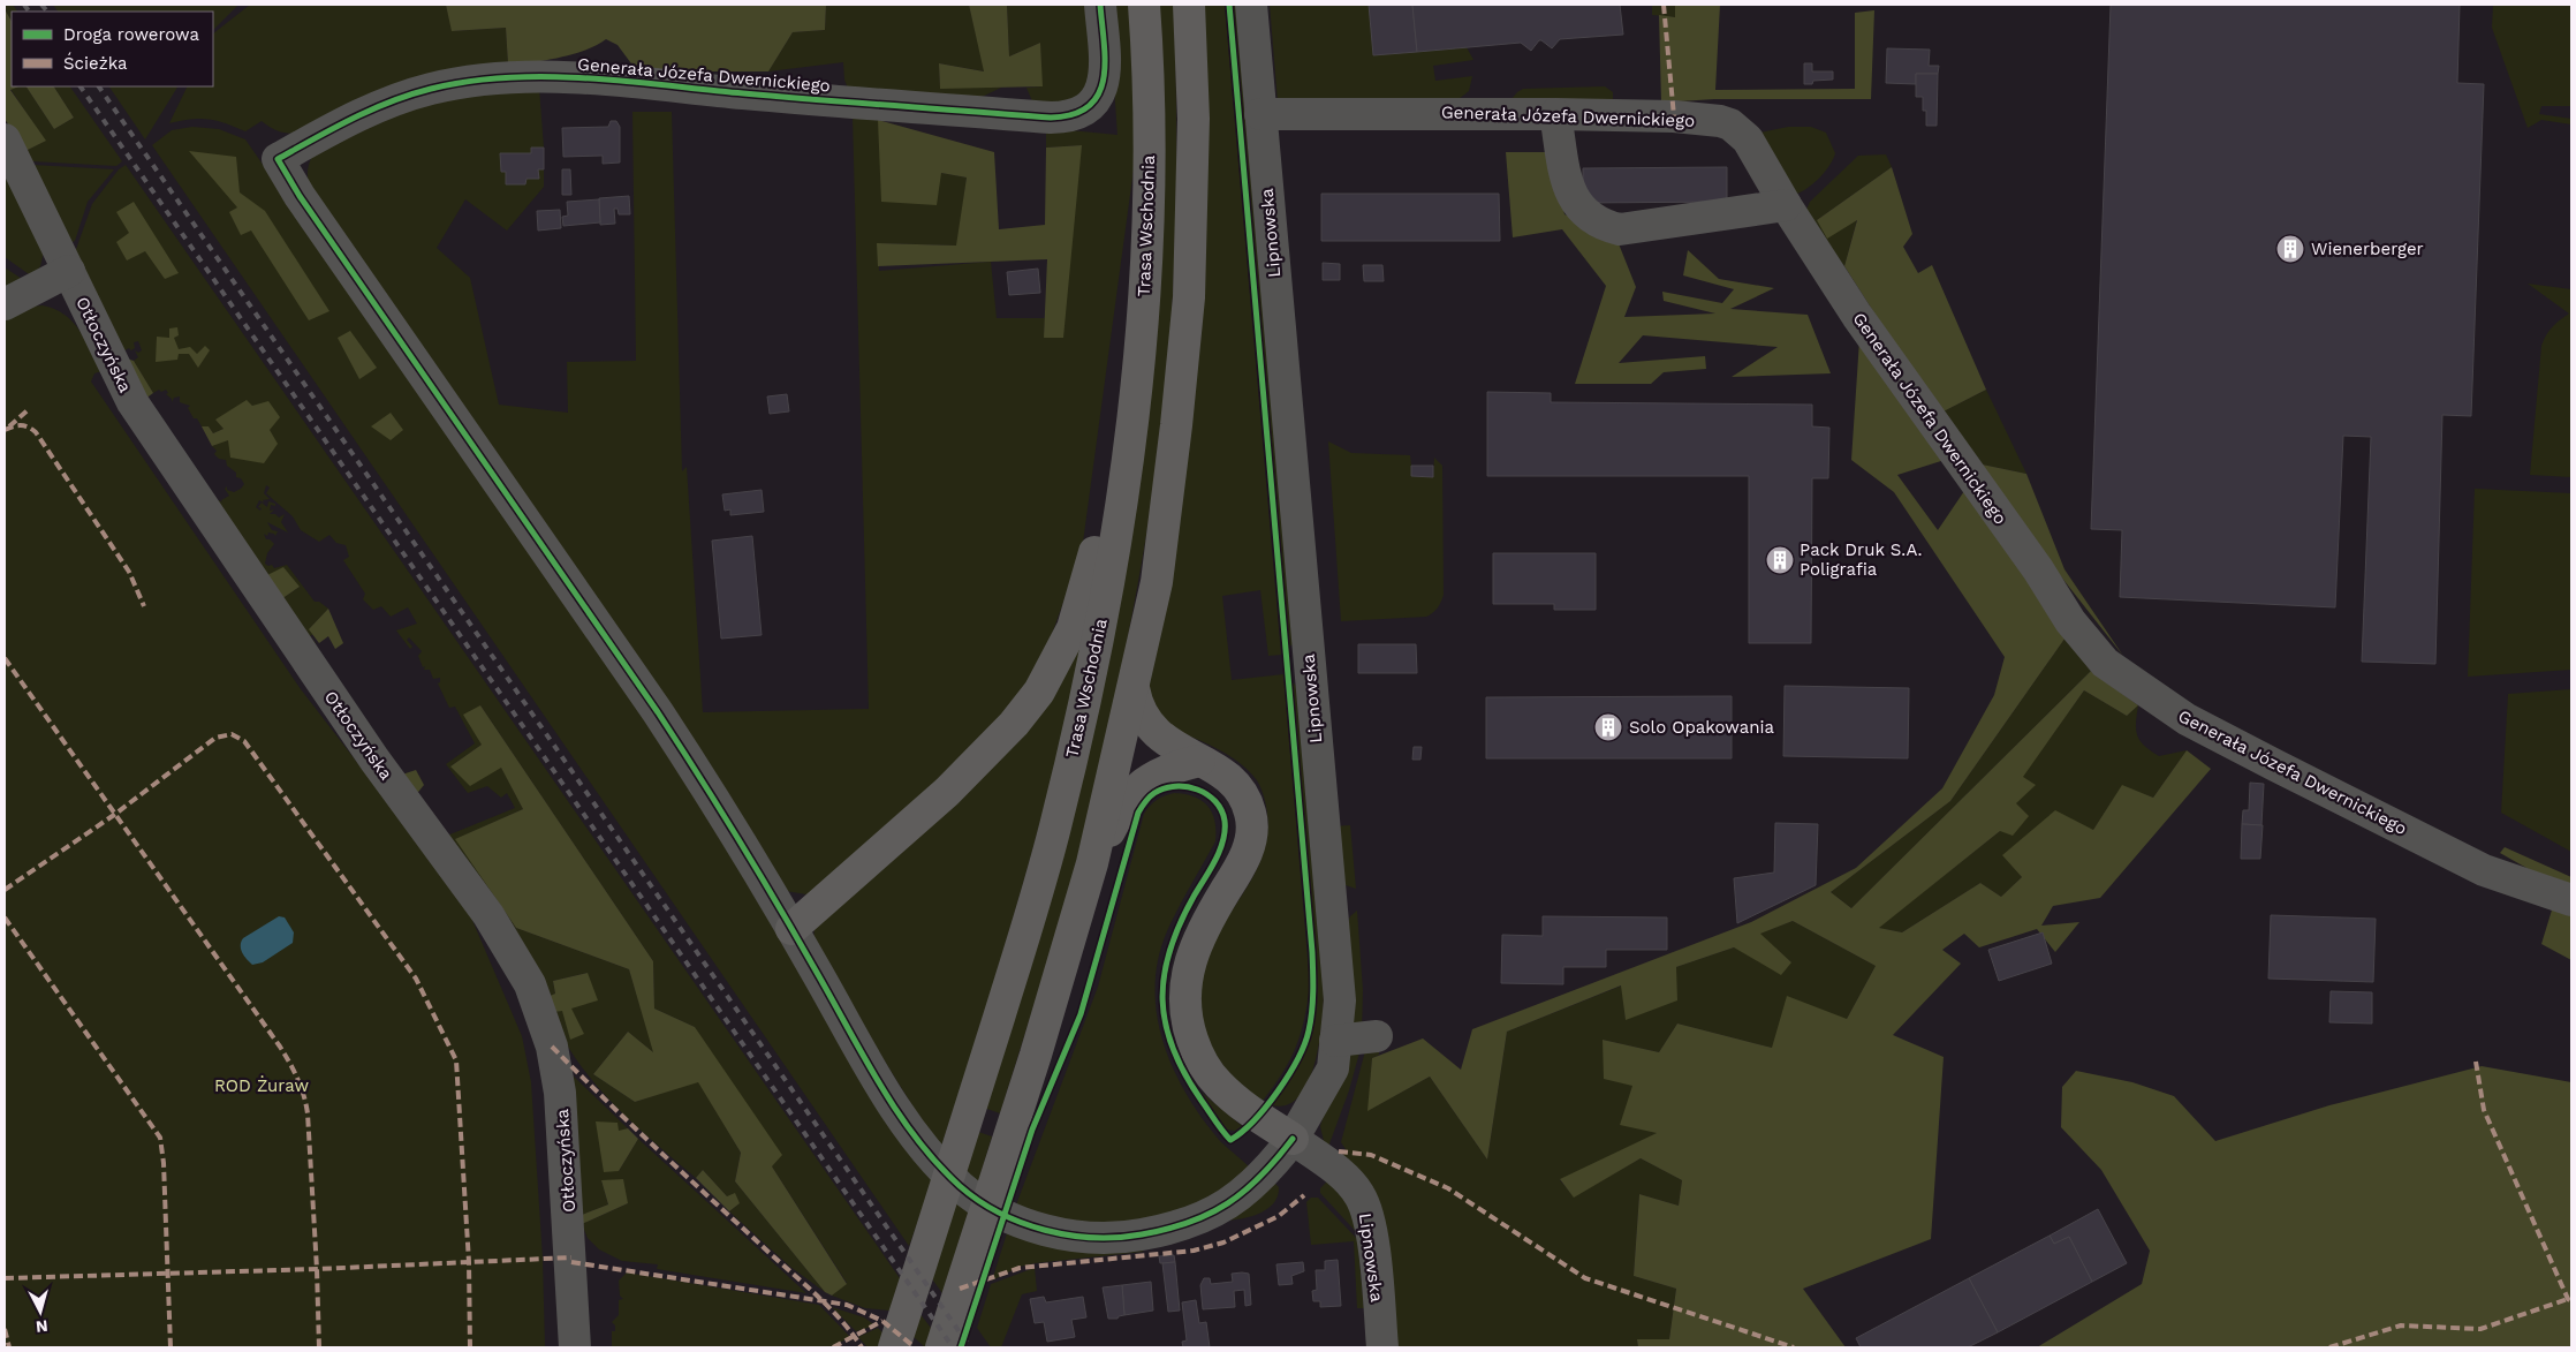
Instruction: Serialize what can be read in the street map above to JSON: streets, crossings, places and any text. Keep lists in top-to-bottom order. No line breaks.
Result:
{"streets":{"main road":["Trasa Wschodnia"],"street":["Generała Józefa Dwernickiego","Lipnowska","Otłoczyńska"]},"crossings":[["Generała Józefa Dwernickiego","Lipnowska"]],"parks":["ROD Żuraw"],"places":{"building":["Wienerberger","Pack Druk S.A. Poligrafia","Solo Opakowania"]},"legend":["Droga rowerowa","Ścieżka"],"north":"bottom"}
